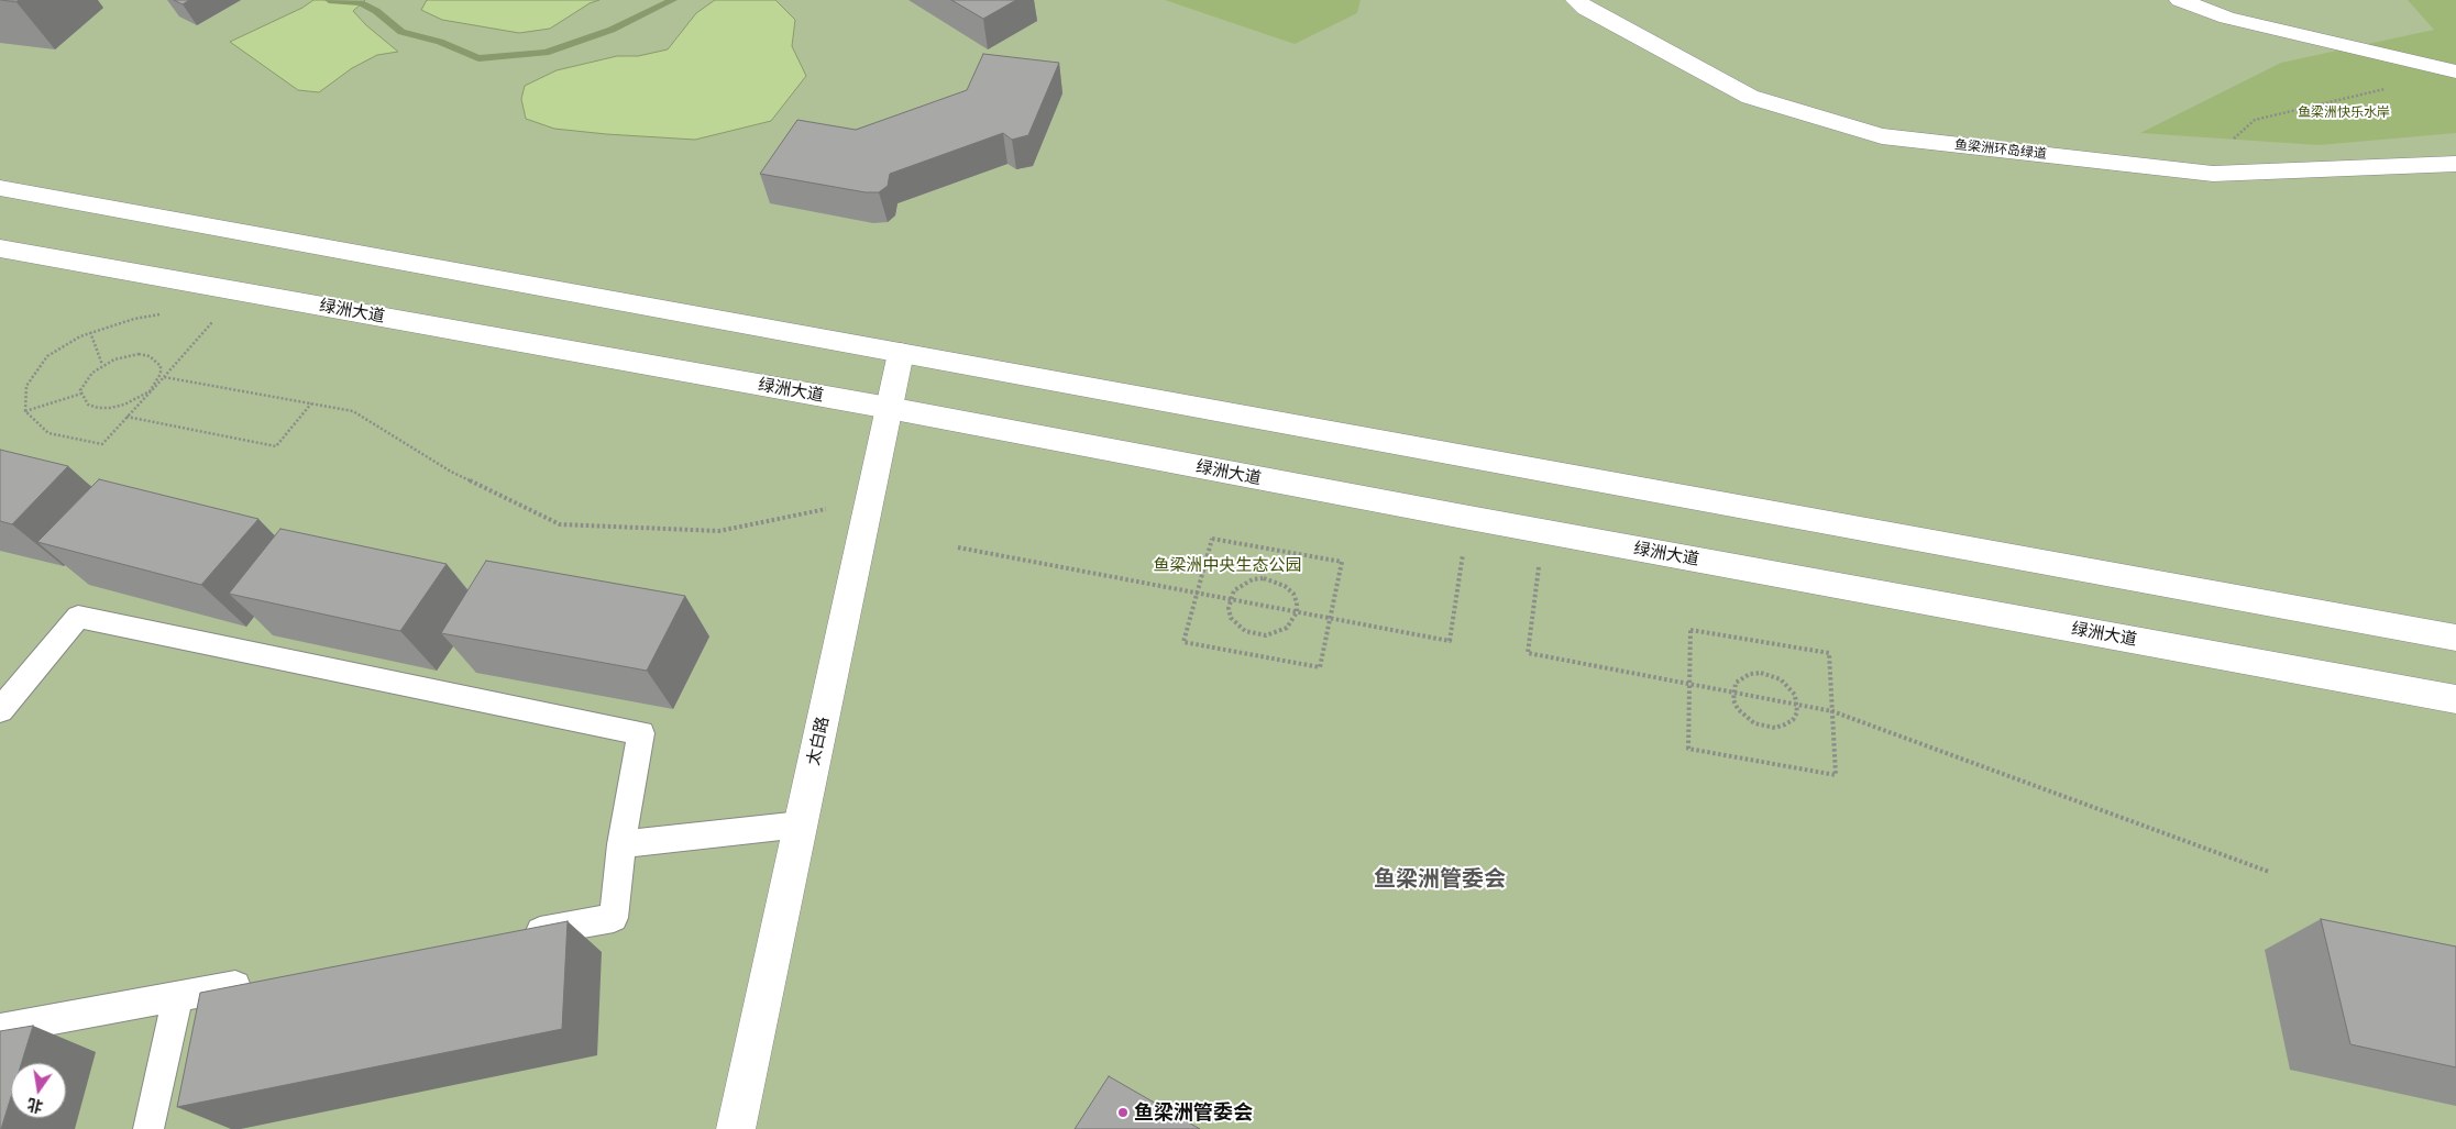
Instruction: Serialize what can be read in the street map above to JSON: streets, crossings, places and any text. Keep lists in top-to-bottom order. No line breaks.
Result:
{"streets":{"main road":["鱼梁洲环岛绿道","绿洲大道","太白路"]},"crossings":[["绿洲大道","太白路"]],"districts":["鱼梁洲管委会"],"parks":["鱼梁洲快乐水岸","鱼梁洲中央生态公园"],"places":["鱼梁洲管委会"],"north":"bottom"}
